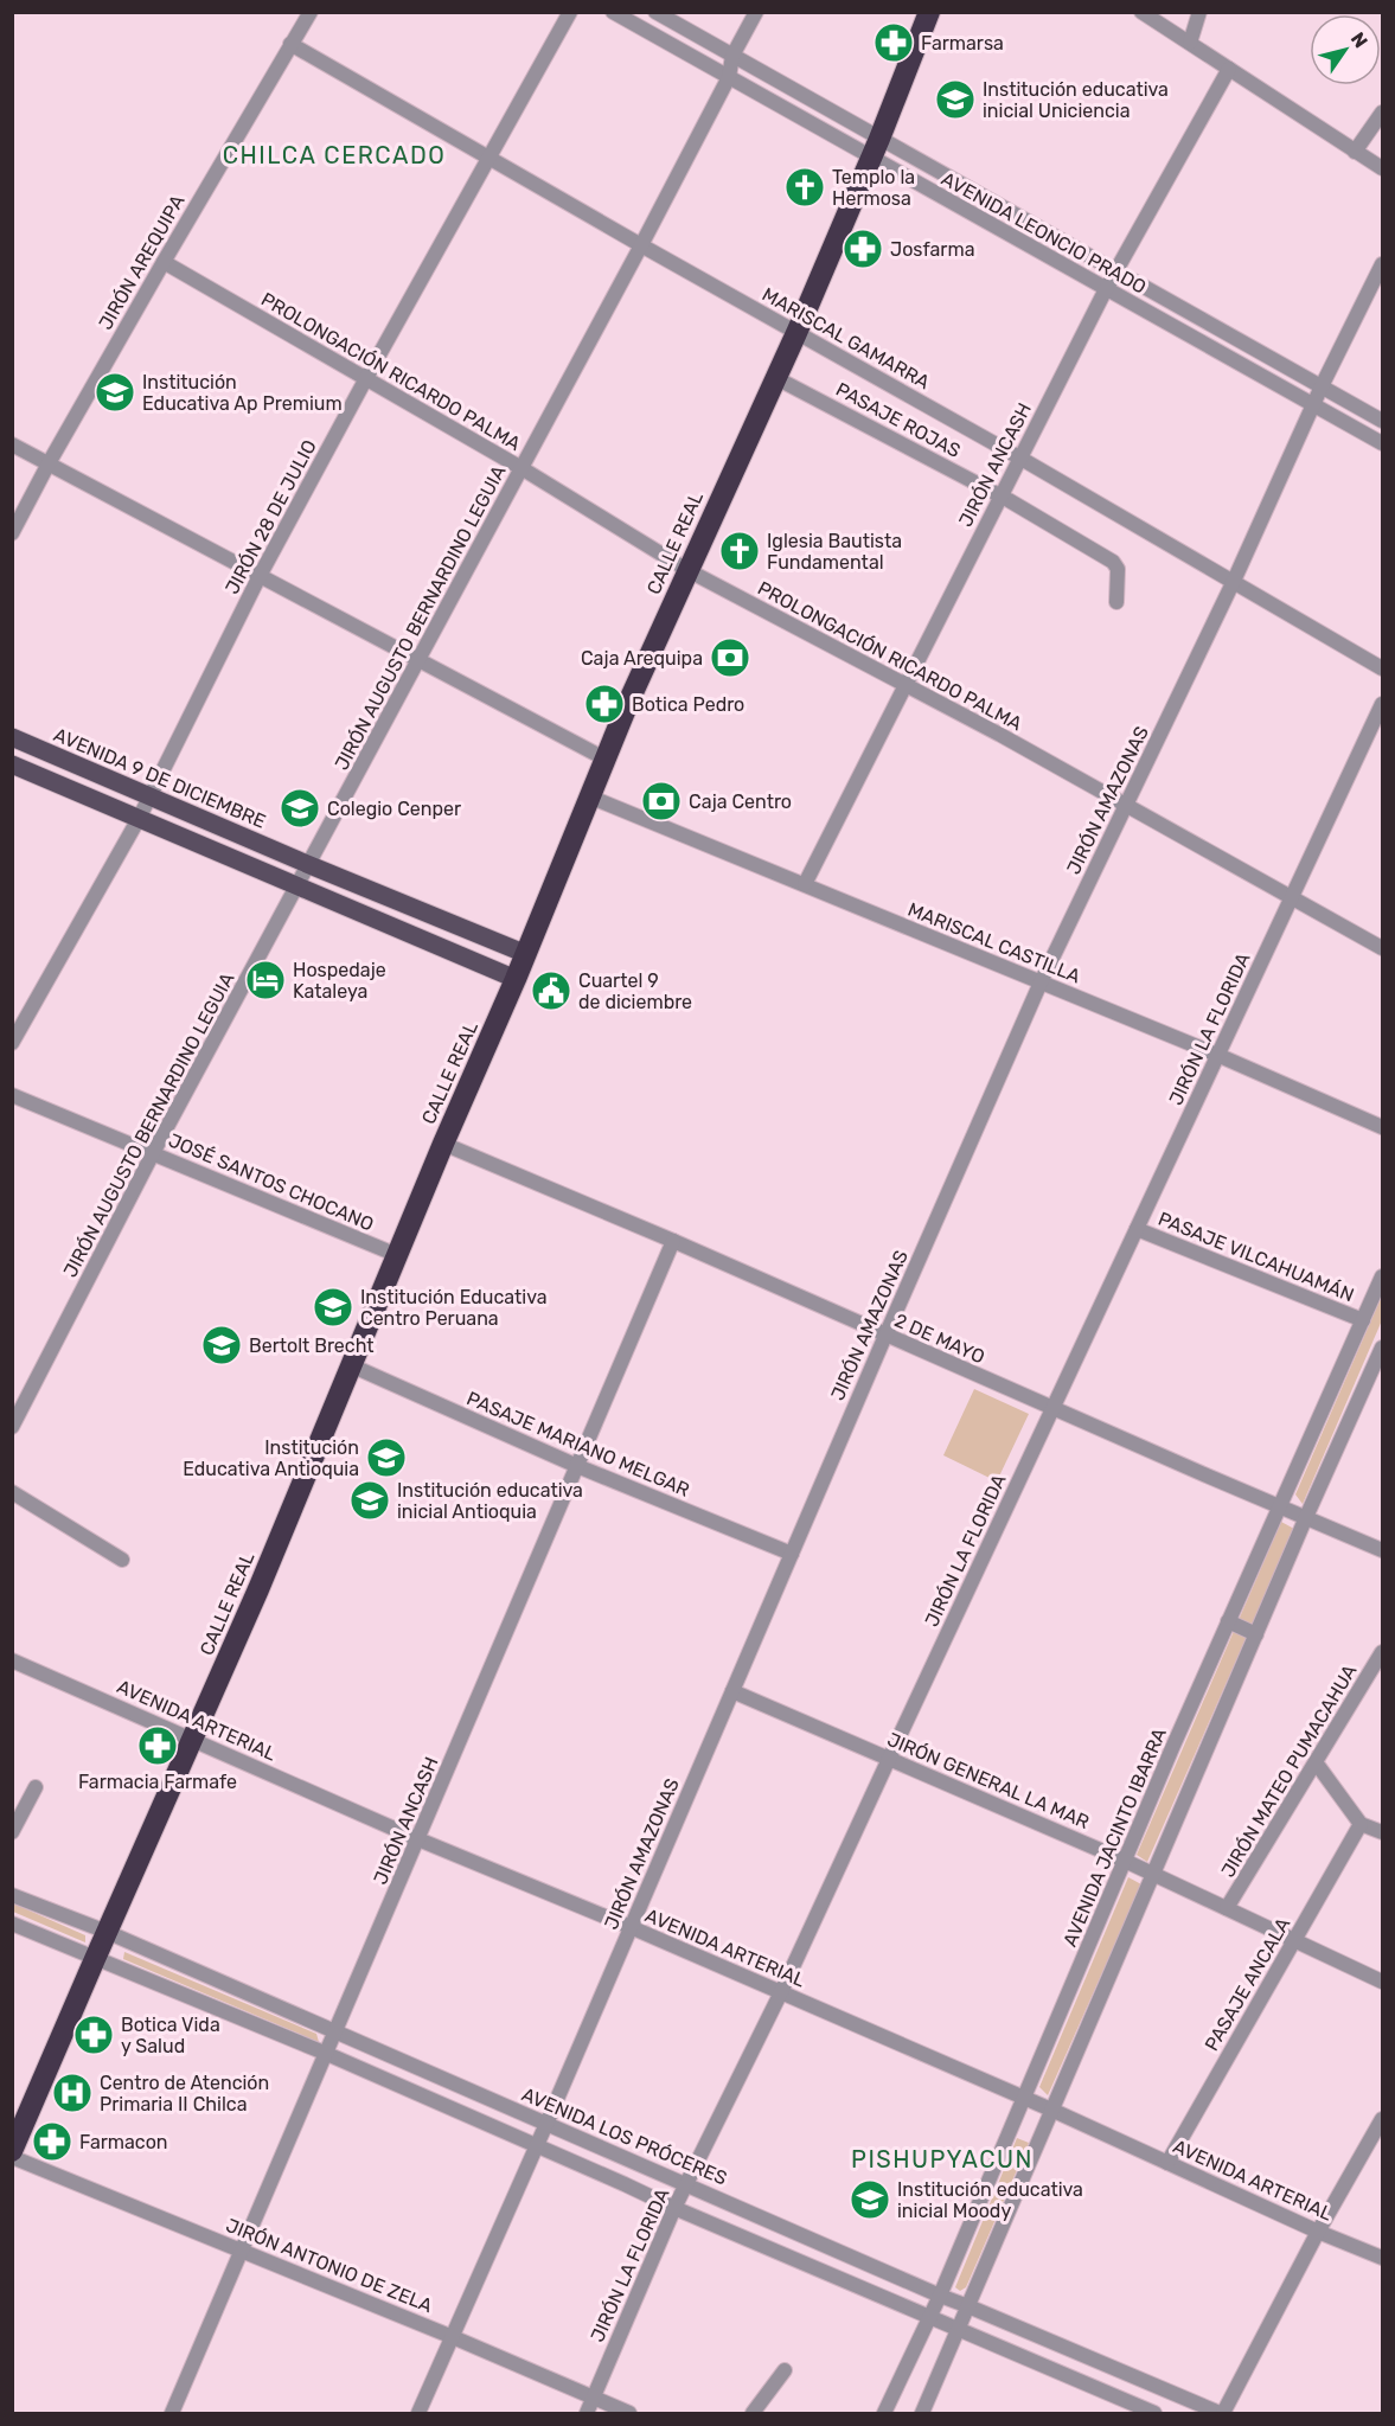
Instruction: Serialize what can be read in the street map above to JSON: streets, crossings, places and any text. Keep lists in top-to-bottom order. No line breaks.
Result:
{"streets":{"highway":["CALLE REAL"],"main road":["AVENIDA 9 DE DICIEMBRE"],"street":["AVENIDA LEONCIO PRADO","JIRÓN AREQUIPA","MARISCAL GAMARRA","PROLONGACIÓN RICARDO PALMA","PASAJE ROJAS","JIRÓN ANCASH","JIRÓN 28 DE JULIO","JIRÓN AUGUSTO BERNARDINO LEGUIA","JIRÓN AMAZONAS","MARISCAL CASTILLA","JIRÓN LA FLORIDA","JOSÉ SANTOS CHOCANO","PASAJE VILCAHUAMÁN","2 DE MAYO","PASAJE MARIANO MELGAR","AVENIDA ARTERIAL","JIRÓN MATEO PUMACAHUA","JIRÓN GENERAL LA MAR","AVENIDA JACINTO IBARRA","PASAJE ANCALA","AVENIDA LOS PRÓCERES","JIRÓN ANTONIO DE ZELA"]},"crossings":[["AVENIDA LEONCIO PRADO","JIRÓN ANCASH"],["AVENIDA LEONCIO PRADO","CALLE REAL"],["AVENIDA LEONCIO PRADO","JIRÓN AUGUSTO BERNARDINO LEGUIA"],["AVENIDA LEONCIO PRADO","JIRÓN AMAZONAS"],["JIRÓN AREQUIPA","MARISCAL GAMARRA"],["JIRÓN AREQUIPA","PROLONGACIÓN RICARDO PALMA"],["MARISCAL GAMARRA","JIRÓN ANCASH"],["MARISCAL GAMARRA","JIRÓN 28 DE JULIO"],["MARISCAL GAMARRA","CALLE REAL"],["MARISCAL GAMARRA","JIRÓN AUGUSTO BERNARDINO LEGUIA"],["MARISCAL GAMARRA","JIRÓN AMAZONAS"],["PROLONGACIÓN RICARDO PALMA","JIRÓN ANCASH"],["PROLONGACIÓN RICARDO PALMA","JIRÓN 28 DE JULIO"],["PROLONGACIÓN RICARDO PALMA","CALLE REAL"],["PROLONGACIÓN RICARDO PALMA","JIRÓN AUGUSTO BERNARDINO LEGUIA"],["PROLONGACIÓN RICARDO PALMA","JIRÓN AMAZONAS"],["PROLONGACIÓN RICARDO PALMA","JIRÓN LA FLORIDA"],["PASAJE ROJAS","JIRÓN ANCASH"],["PASAJE ROJAS","CALLE REAL"],["JIRÓN ANCASH","MARISCAL CASTILLA"],["JIRÓN ANCASH","2 DE MAYO"],["JIRÓN ANCASH","PASAJE MARIANO MELGAR"],["JIRÓN ANCASH","AVENIDA ARTERIAL"],["JIRÓN ANCASH","AVENIDA LOS PRÓCERES"],["JIRÓN ANCASH","JIRÓN ANTONIO DE ZELA"],["JIRÓN 28 DE JULIO","AVENIDA 9 DE DICIEMBRE"],["CALLE REAL","AVENIDA 9 DE DICIEMBRE"],["CALLE REAL","MARISCAL CASTILLA"],["CALLE REAL","JOSÉ SANTOS CHOCANO"],["CALLE REAL","2 DE MAYO"],["CALLE REAL","PASAJE MARIANO MELGAR"],["CALLE REAL","AVENIDA ARTERIAL"],["CALLE REAL","AVENIDA LOS PRÓCERES"],["CALLE REAL","JIRÓN ANTONIO DE ZELA"],["JIRÓN AUGUSTO BERNARDINO LEGUIA","AVENIDA 9 DE DICIEMBRE"],["JIRÓN AUGUSTO BERNARDINO LEGUIA","JOSÉ SANTOS CHOCANO"],["JIRÓN AMAZONAS","MARISCAL CASTILLA"],["JIRÓN AMAZONAS","2 DE MAYO"],["JIRÓN AMAZONAS","PASAJE MARIANO MELGAR"],["JIRÓN AMAZONAS","AVENIDA ARTERIAL"],["JIRÓN AMAZONAS","JIRÓN GENERAL LA MAR"],["JIRÓN AMAZONAS","AVENIDA LOS PRÓCERES"],["JIRÓN AMAZONAS","JIRÓN ANTONIO DE ZELA"],["MARISCAL CASTILLA","JIRÓN LA FLORIDA"],["JIRÓN LA FLORIDA","PASAJE VILCAHUAMÁN"],["JIRÓN LA FLORIDA","2 DE MAYO"],["JIRÓN LA FLORIDA","AVENIDA ARTERIAL"],["JIRÓN LA FLORIDA","JIRÓN GENERAL LA MAR"],["JIRÓN LA FLORIDA","AVENIDA LOS PRÓCERES"],["JIRÓN LA FLORIDA","JIRÓN ANTONIO DE ZELA"],["PASAJE VILCAHUAMÁN","AVENIDA JACINTO IBARRA"],["2 DE MAYO","AVENIDA JACINTO IBARRA"],["AVENIDA ARTERIAL","AVENIDA JACINTO IBARRA"],["AVENIDA ARTERIAL","PASAJE ANCALA"],["JIRÓN MATEO PUMACAHUA","JIRÓN GENERAL LA MAR"],["JIRÓN GENERAL LA MAR","AVENIDA JACINTO IBARRA"],["JIRÓN GENERAL LA MAR","PASAJE ANCALA"],["AVENIDA JACINTO IBARRA","AVENIDA LOS PRÓCERES"]],"districts":["CHILCA CERCADO","PISHUPYACUN"],"places":{"pharmacy":["Farmarsa","Josfarma","Botica Pedro","Farmacia Farmafe","Botica Vida y Salud","Farmacon"],"school or university":["Institución educativa inicial Uniciencia","Institución Educativa Ap Premium","Colegio Cenper","Institución Educativa Centro Peruana","Bertolt Brecht","Institución Educativa Antioquia","Institución educativa inicial Antioquia","Institución educativa inicial Moody"],"church":["Templo la Hermosa","Iglesia Bautista Fundamental"],"bank":["Caja Arequipa","Caja Centro"],"hotel":["Hospedaje Kataleya"],"public building":["Cuartel 9 de diciembre"],"hospital":["Centro de Atención Primaria II Chilca"]},"north":"top right"}
